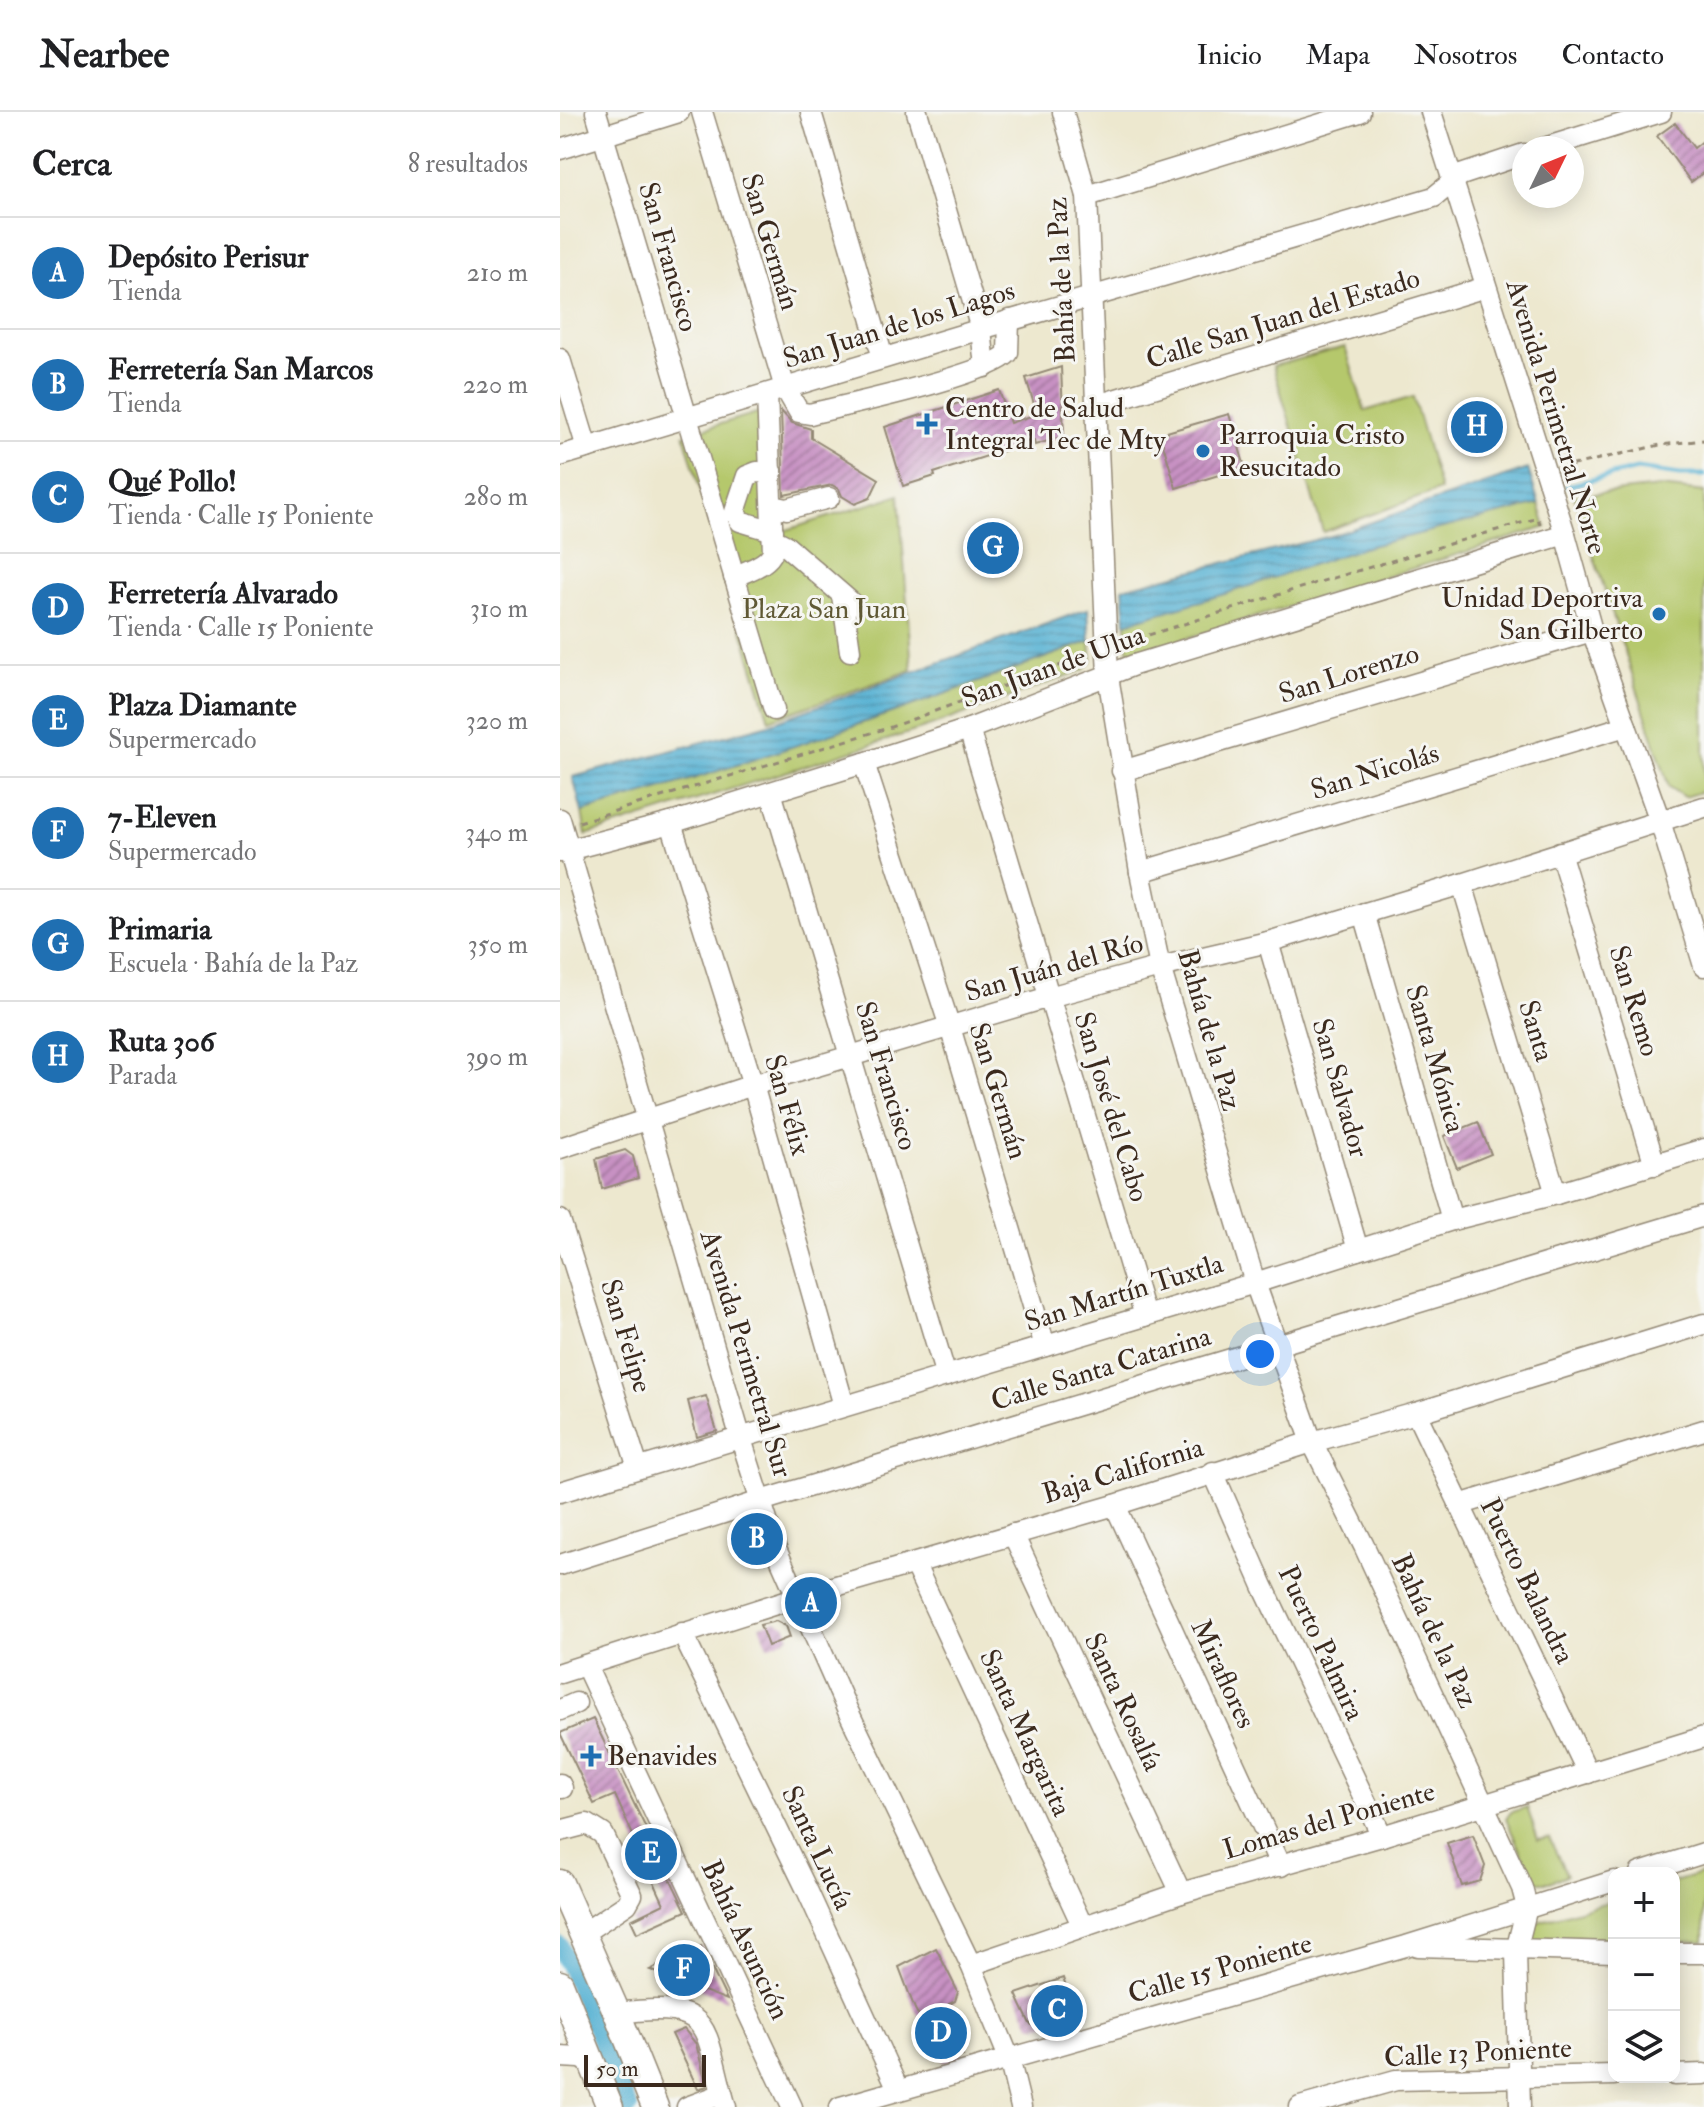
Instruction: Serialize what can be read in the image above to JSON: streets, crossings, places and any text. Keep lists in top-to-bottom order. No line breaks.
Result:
{"streets":{"street":["San Germán","San Francisco","Bahía de la Paz","Calle San Juan del Estado","San Juan de los Lagos","Avenida Perimetral Norte","San Juan de Ulua","San Lorenzo","San Nicolás","San Juán del Río","San Remo","Santa","Santa Mónica","San Salvador","San Félix","San José del Cabo","San Martín Tuxtla","San Felipe","Avenida Perimetral Sur","Calle Santa Catarina","Baja California","Puerto Balandra","Puerto Palmira","Miraflores","Santa Rosalía","Santa Margarita","Lomas del Poniente","Santa Lucía","Bahía Asunción","Calle 15 Poniente","Calle 13 Poniente"]},"crossings":[["San Germán","San Juan de los Lagos"],["San Germán","San Juan de Ulua"],["San Germán","San Juán del Río"],["San Germán","San Martín Tuxtla"],["San Francisco","San Juan de los Lagos"],["San Francisco","San Juan de Ulua"],["San Francisco","San Juán del Río"],["San Francisco","San Martín Tuxtla"],["Bahía de la Paz","Calle San Juan del Estado"],["Bahía de la Paz","San Juan de los Lagos"],["Bahía de la Paz","San Juan de Ulua"],["Bahía de la Paz","San Lorenzo"],["Bahía de la Paz","San Nicolás"],["Bahía de la Paz","San Juán del Río"],["Bahía de la Paz","San Martín Tuxtla"],["Bahía de la Paz","Calle Santa Catarina"],["Bahía de la Paz","Baja California"],["Bahía de la Paz","Lomas del Poniente"],["Bahía de la Paz","Calle 15 Poniente"],["Calle San Juan del Estado","Avenida Perimetral Norte"],["San Juan de los Lagos","Avenida Perimetral Norte"],["Avenida Perimetral Norte","San Juan de Ulua"],["Avenida Perimetral Norte","San Lorenzo"],["Avenida Perimetral Norte","San Nicolás"],["Avenida Perimetral Norte","San Juán del Río"],["San Juan de Ulua","San Félix"],["San Juan de Ulua","San José del Cabo"],["San Juan de Ulua","Avenida Perimetral Sur"],["San Juán del Río","San Remo"],["San Juán del Río","Santa"],["San Juán del Río","Santa Mónica"],["San Juán del Río","San Salvador"],["San Juán del Río","San Félix"],["San Juán del Río","San José del Cabo"],["San Juán del Río","Avenida Perimetral Sur"],["San Remo","San Martín Tuxtla"],["Santa","San Martín Tuxtla"],["Santa Mónica","San Martín Tuxtla"],["San Salvador","San Martín Tuxtla"],["San Félix","San Martín Tuxtla"],["San José del Cabo","San Martín Tuxtla"],["San Martín Tuxtla","San Felipe"],["San Martín Tuxtla","Avenida Perimetral Sur"],["Avenida Perimetral Sur","Calle Santa Catarina"],["Avenida Perimetral Sur","Baja California"],["Avenida Perimetral Sur","Lomas del Poniente"],["Avenida Perimetral Sur","Calle 15 Poniente"],["Baja California","Puerto Balandra"],["Baja California","Puerto Palmira"],["Baja California","Miraflores"],["Baja California","Santa Rosalía"],["Baja California","Santa Margarita"],["Baja California","Santa Lucía"],["Baja California","Bahía Asunción"],["Puerto Balandra","Lomas del Poniente"],["Puerto Palmira","Lomas del Poniente"],["Miraflores","Lomas del Poniente"],["Santa Rosalía","Lomas del Poniente"],["Santa Margarita","Lomas del Poniente"],["Santa Lucía","Calle 15 Poniente"]],"parks":["Plaza San Juan"],"places":{"health":["Centro de Salud Integral Tec de Mty","Benavides"],"other":["Parroquia Cristo Resucitado","Unidad Deportiva San Gilberto"]},"scale_bar":"50 m","north":"top right","page":{"header":"Nearbee","nav":["Inicio","Mapa","Nosotros","Contacto"],"heading":["Cerca","8 resultados"],"list":[{"mark":"A","name":"Depósito Perisur","note":"Tienda","value":"210 m"},{"mark":"B","name":"Ferretería San Marcos","note":"Tienda","value":"220 m"},{"mark":"C","name":"Qué Pollo!","note":"Tienda · Calle 15 Poniente","value":"280 m"},{"mark":"D","name":"Ferretería Alvarado","note":"Tienda · Calle 15 Poniente","value":"310 m"},{"mark":"E","name":"Plaza Diamante","note":"Supermercado","value":"320 m"},{"mark":"F","name":"7-Eleven","note":"Supermercado","value":"340 m"},{"mark":"G","name":"Primaria","note":"Escuela · Bahía de la Paz","value":"350 m"},{"mark":"H","name":"Ruta 306","note":"Parada","value":"390 m"}],"pins":["H","G","B","A","E","F","C","D"],"map_buttons":["+","−"],"scale":"50 m"}}
